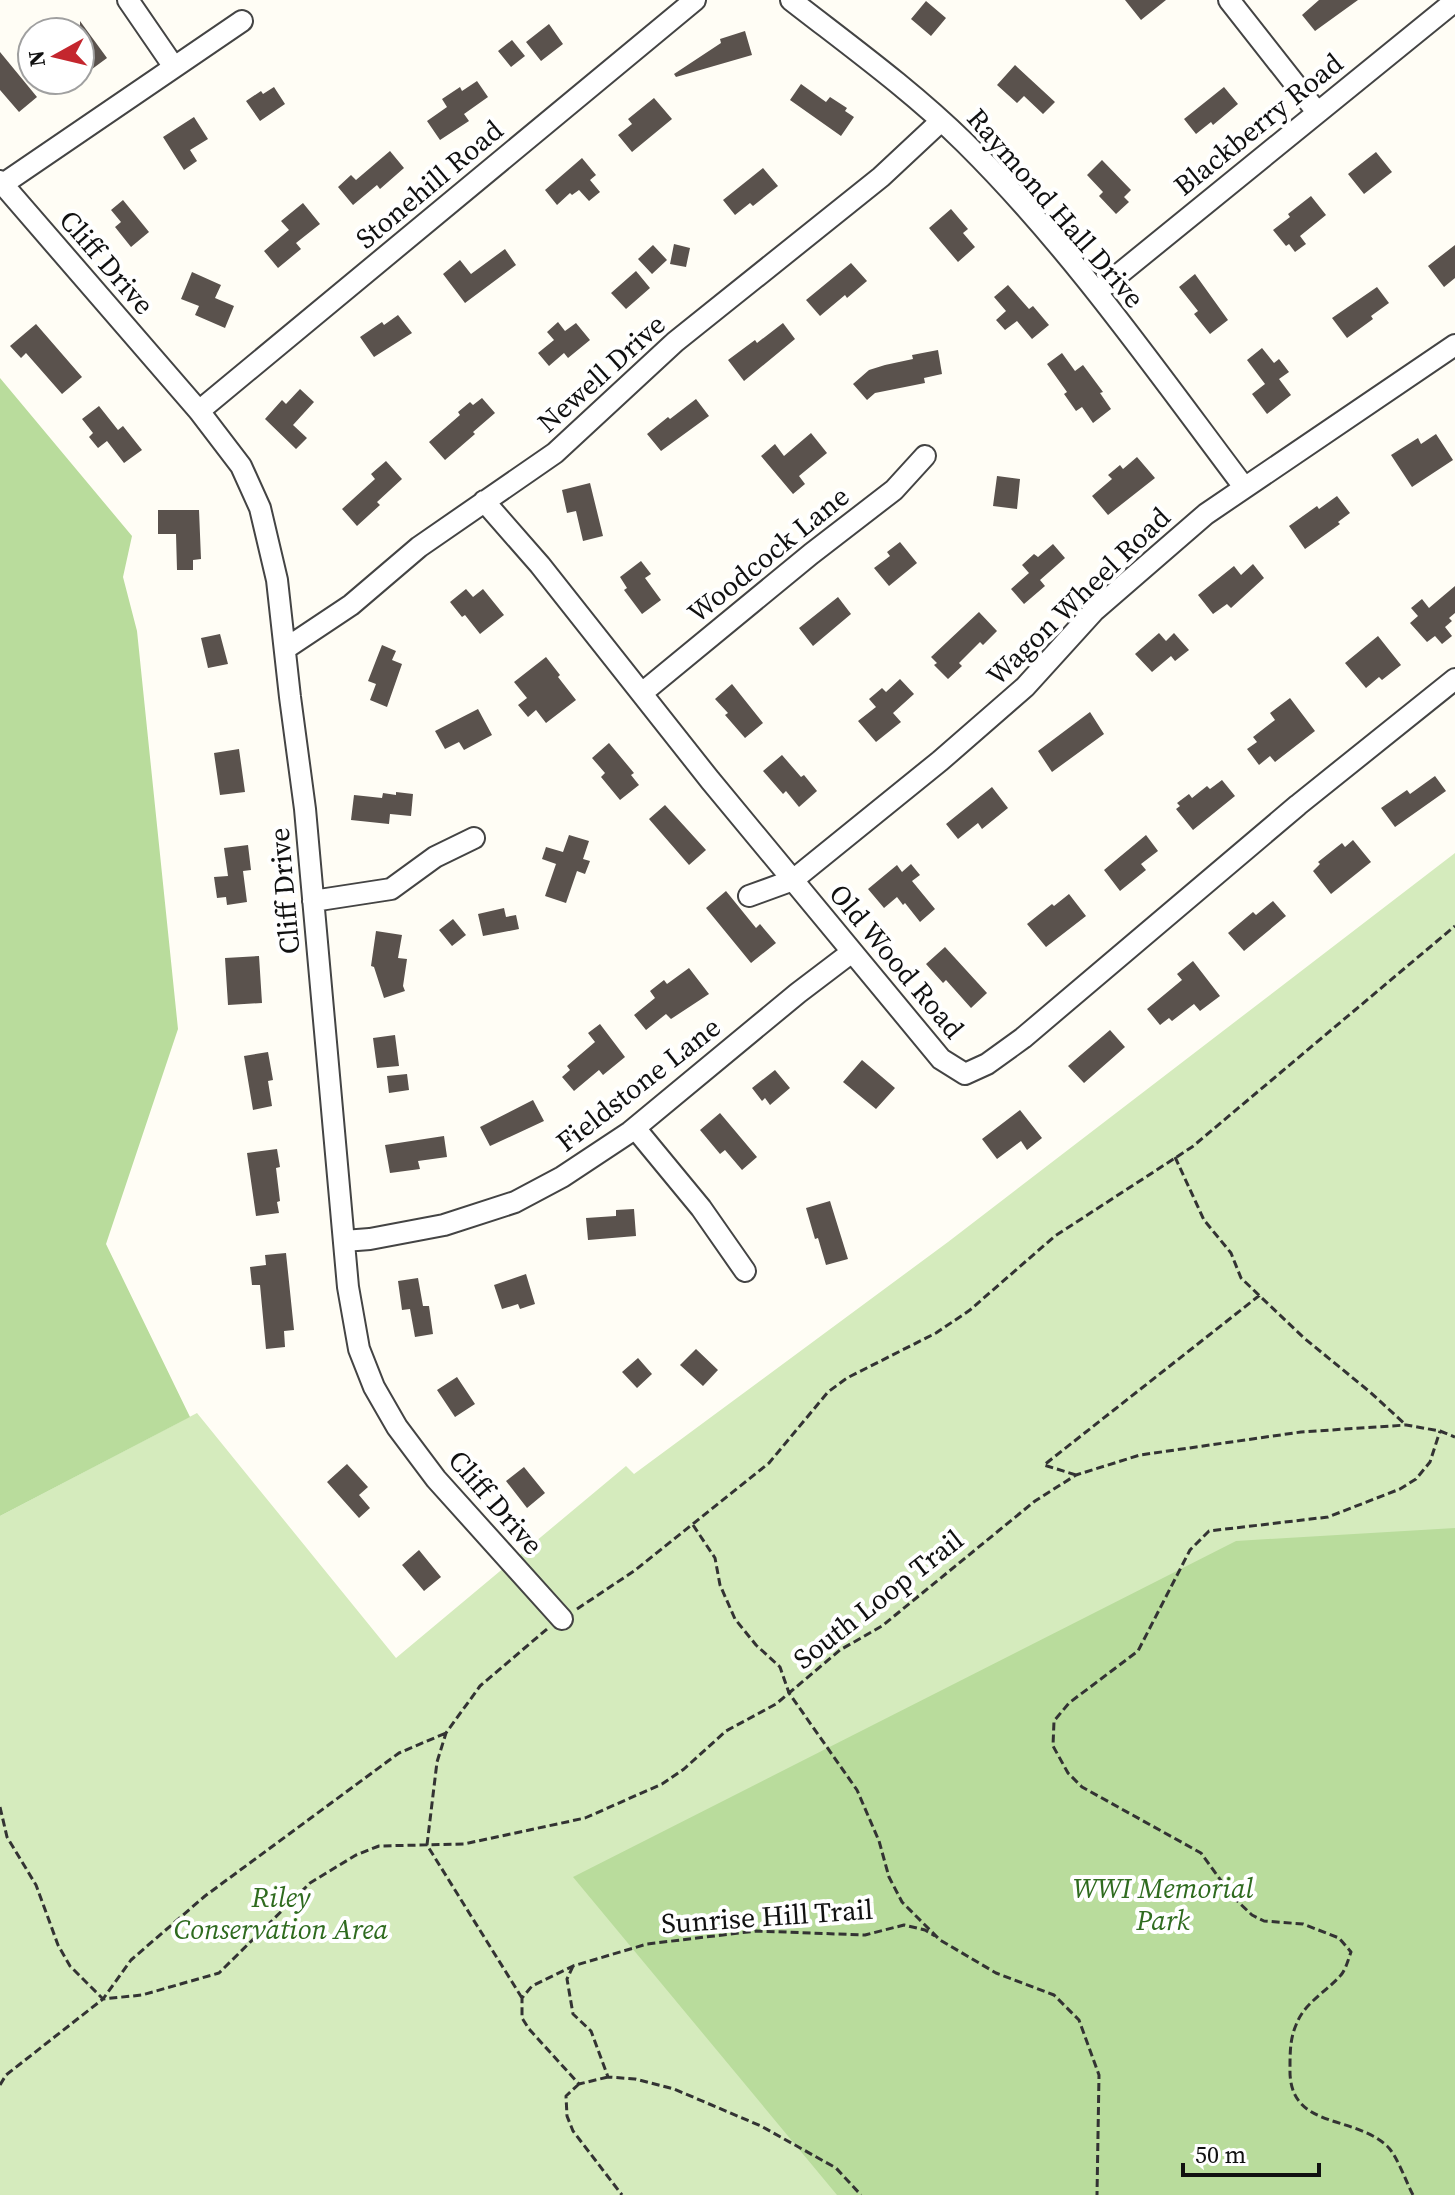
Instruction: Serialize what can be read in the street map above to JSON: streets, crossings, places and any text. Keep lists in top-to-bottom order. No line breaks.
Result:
{"streets":{"street":["Blackberry Road","Stonehill Road","Raymond Hall Drive","Cliff Drive","Newell Drive","Woodcock Lane","Wagon Wheel Road","Old Wood Road","Fieldstone Lane"],"path":["South Loop Trail","Sunrise Hill Trail"]},"crossings":[["Blackberry Road","Raymond Hall Drive"],["Stonehill Road","Cliff Drive"],["Raymond Hall Drive","Newell Drive"],["Raymond Hall Drive","Wagon Wheel Road"],["Cliff Drive","Newell Drive"],["Cliff Drive","Fieldstone Lane"],["Newell Drive","Old Wood Road"],["Woodcock Lane","Old Wood Road"],["Wagon Wheel Road","Old Wood Road"],["Old Wood Road","Fieldstone Lane"],["South Loop Trail","Sunrise Hill Trail"]],"parks":["WWI Memorial Park","Riley Conservation Area"],"scale_bar":"50 m","north":"left"}
